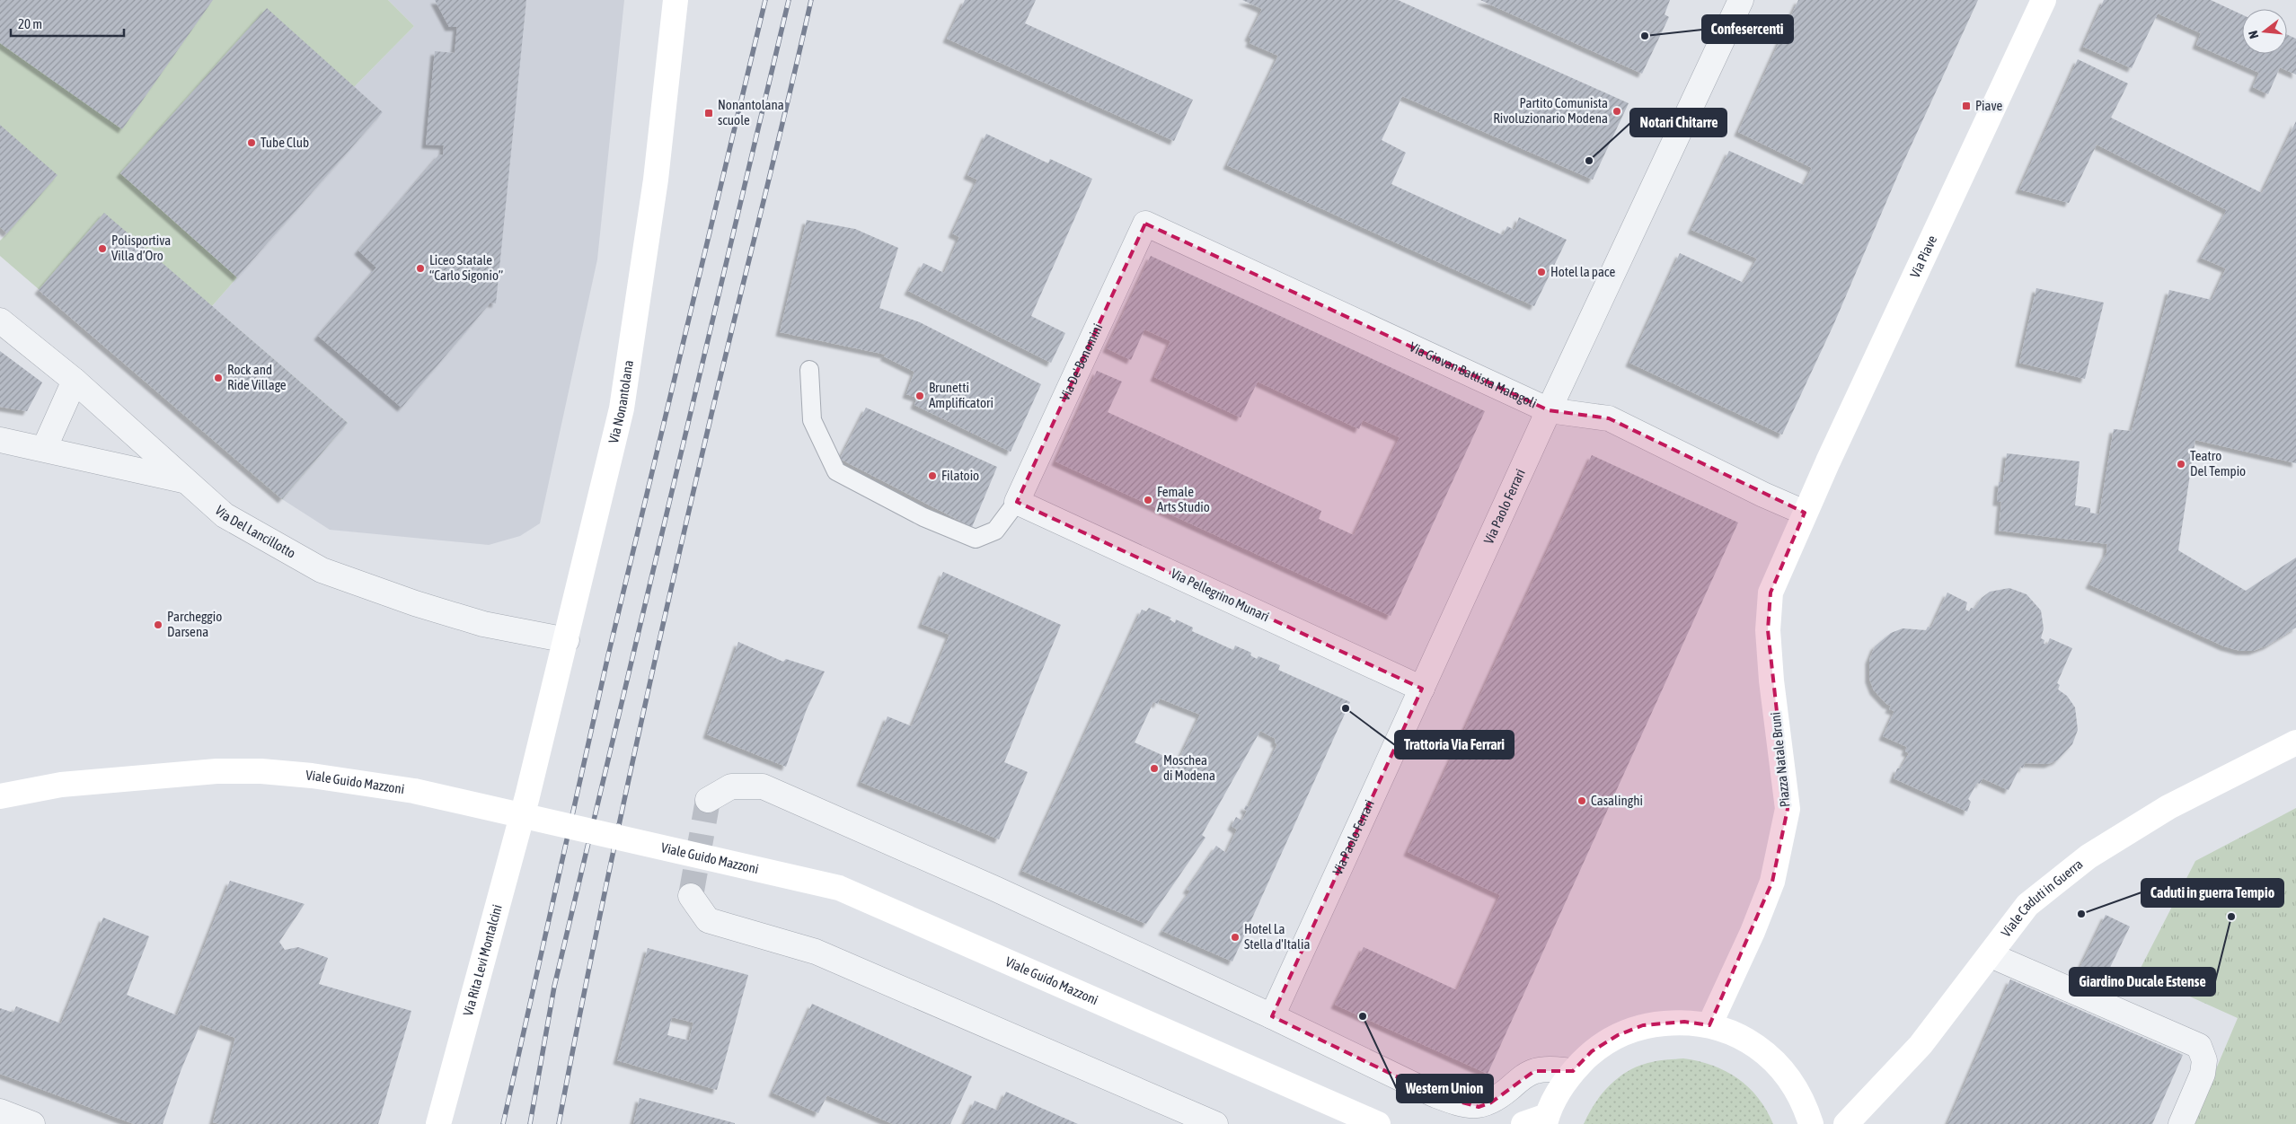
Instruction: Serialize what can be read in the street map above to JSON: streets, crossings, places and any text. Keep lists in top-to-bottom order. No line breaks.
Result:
{"streets":{"main road":["Via Piave","Via Nonantolana","Piazza Natale Bruni","Viale Guido Mazzoni","Viale Caduti in Guerra","Via Rita Levi Montalcini"],"street":["Via De' Bonomini","Via Giovan Battista Malagoli","Via Paolo Ferrari","Via Del Lancillotto","Via Pellegrino Munari"]},"crossings":[["Via Piave","Via Giovan Battista Malagoli"],["Via Piave","Piazza Natale Bruni"],["Via De' Bonomini","Via Giovan Battista Malagoli"],["Via De' Bonomini","Via Pellegrino Munari"],["Via Giovan Battista Malagoli","Via Paolo Ferrari"],["Via Giovan Battista Malagoli","Piazza Natale Bruni"],["Via Nonantolana","Via Del Lancillotto"],["Via Nonantolana","Via Rita Levi Montalcini"],["Via Paolo Ferrari","Via Pellegrino Munari"]],"places":{"other":["Confesercenti","Partito Comunista Rivoluzionario Modena","Tube Club","Notari Chitarre","Polisportiva Villa d’Oro","Liceo Statale “Carlo Sigonio”","Hotel la pace","Rock and Ride Village","Brunetti Amplificatori","Teatro Del Tempio","Filatoio","Female Arts Studio","Parcheggio Darsena","Trattoria Via Ferrari","Moschea di Modena","Casalinghi","Caduti in guerra Tempio","Giardino Ducale Estense","Hotel La Stella d'Italia","Western Union"],"transit":["Piave","Nonantolana scuole"]},"scale_bar":"20 m","north":"left"}
